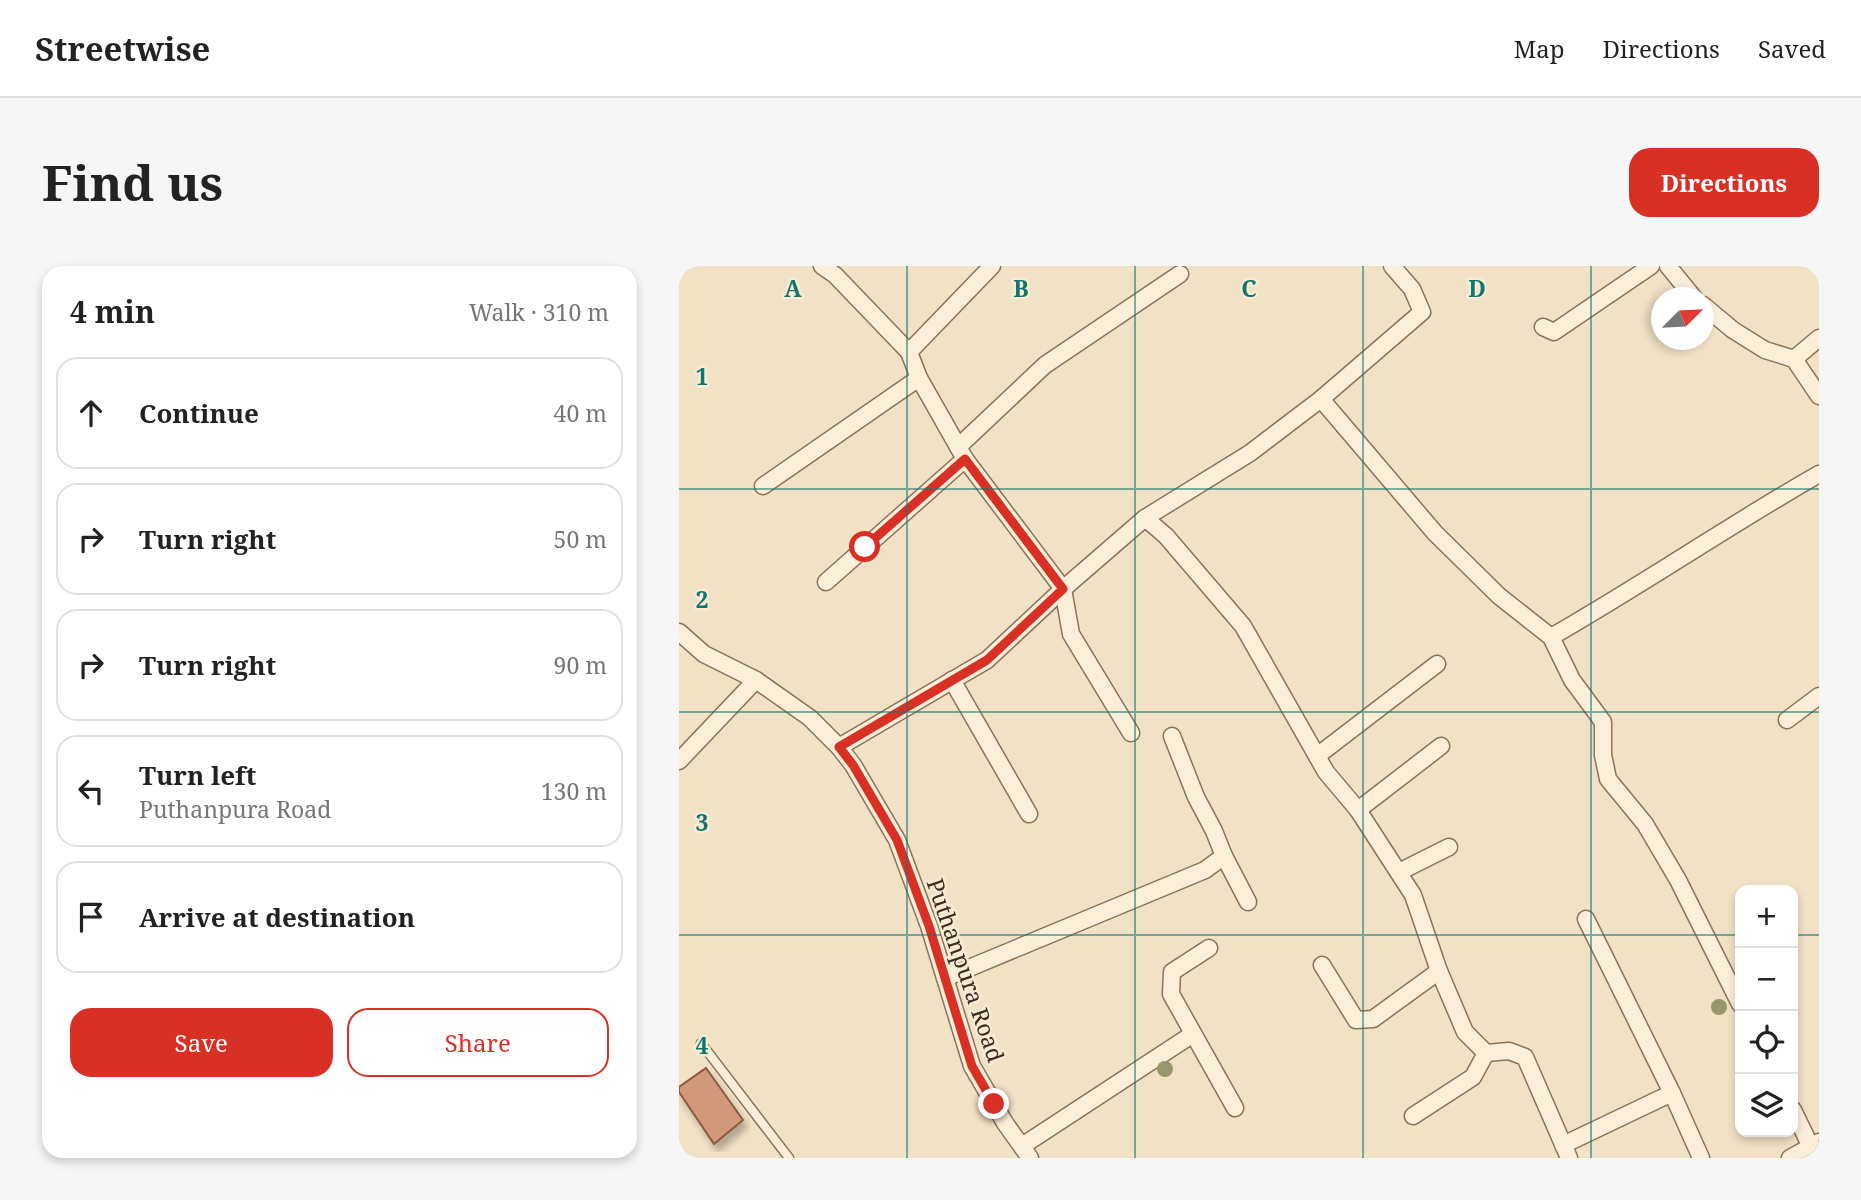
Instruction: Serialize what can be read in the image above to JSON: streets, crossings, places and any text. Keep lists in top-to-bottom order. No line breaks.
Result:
{"streets":{"street":["Puthanpura Road"]},"north":"top right","page":{"header":"Streetwise","nav":["Map","Directions","Saved"],"buttons":["Directions",["Save","Share"]],"title":"Find us","heading":["4 min","Walk · 310 m"],"list":[["Continue","40 m"],["Turn right","50 m"],["Turn right","90 m"],["Turn left","Puthanpura Road","130 m"],"Arrive at destination"],"map_buttons":["+","−"]},"grid":{"columns":["A","B","C","D"],"rows":["1","2","3","4"]}}
